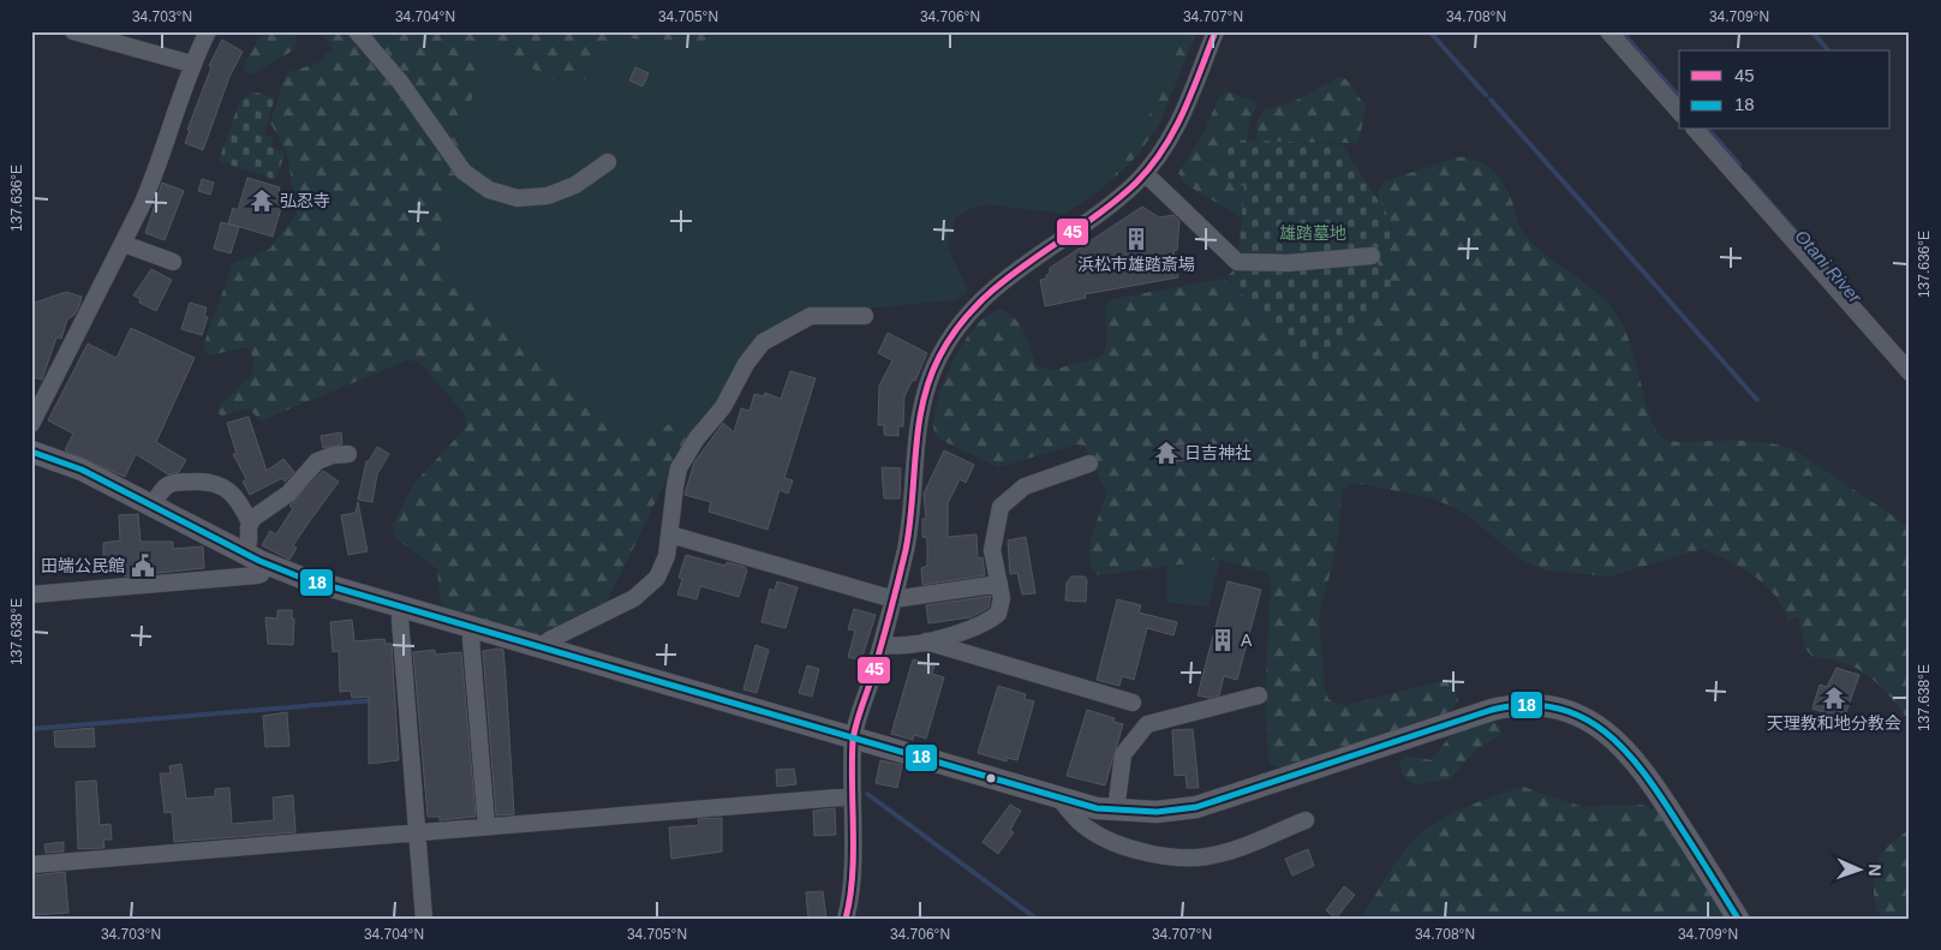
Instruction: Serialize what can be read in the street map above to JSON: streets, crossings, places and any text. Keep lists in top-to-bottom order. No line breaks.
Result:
{"water":["Otani River"],"parks":["雄踏墓地"],"places":{"temple":["弘忍寺","日吉神社","天理教和地分教会"],"building":["浜松市雄踏斎場","A"],"public building":["田端公民館"]},"lines":["transit line 45","transit line 18"],"legend":["45","18"],"north":"right","coordinates":["34.703°N","34.704°N","34.705°N","34.706°N","34.707°N","34.708°N","34.709°N","137.636°E","137.638°E"]}
